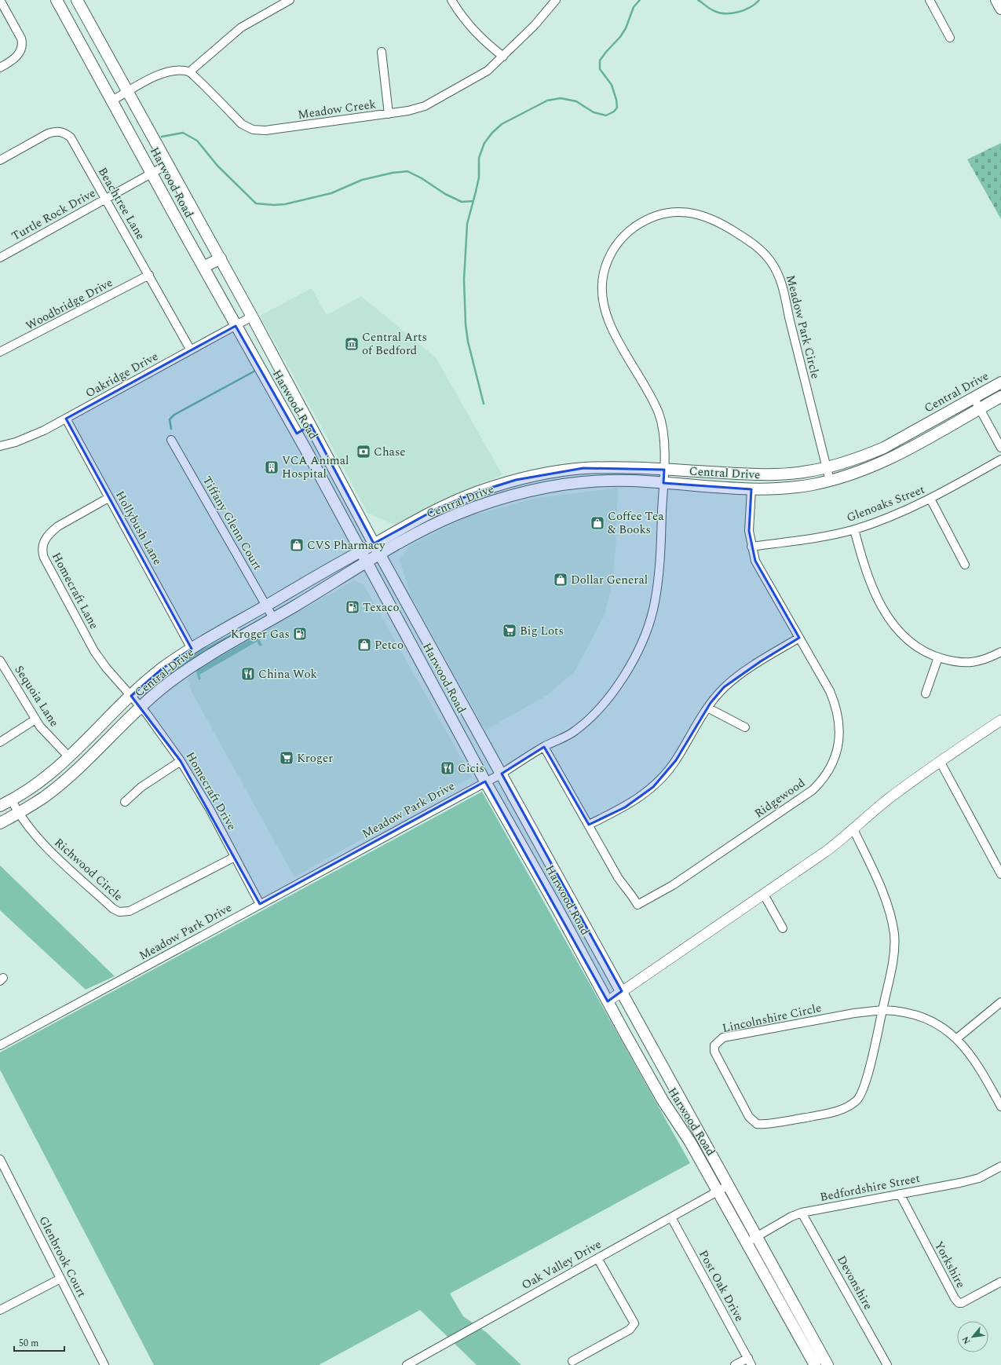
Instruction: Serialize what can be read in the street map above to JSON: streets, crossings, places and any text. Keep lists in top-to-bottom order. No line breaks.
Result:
{"streets":{"main road":["Harwood Road","Central Drive"],"street":["Meadow Creek","Beachtree Lane","Turtle Rock Drive","Woodbridge Drive","Meadow Park Circle","Oakridge Drive","Glenoaks Street","Tiffany Glenn Court","Hollybush Lane","Homecraft Lane","Sequoia Lane","Homecraft Drive","Ridgewood","Meadow Park Drive","Richwood Circle","Lincolnshire Circle","Bedfordshire Street","Glenbrook Court","Oak Valley Drive","Yorkshire","Devonshire","Post Oak Drive"]},"crossings":[["Harwood Road","Turtle Rock Drive"],["Harwood Road","Oakridge Drive"],["Harwood Road","Central Drive"],["Harwood Road","Meadow Park Drive"],["Harwood Road","Bedfordshire Street"],["Harwood Road","Oak Valley Drive"],["Beachtree Lane","Turtle Rock Drive"],["Beachtree Lane","Woodbridge Drive"],["Beachtree Lane","Oakridge Drive"],["Meadow Park Circle","Central Drive"],["Meadow Park Circle","Meadow Park Drive"],["Oakridge Drive","Hollybush Lane"],["Central Drive","Tiffany Glenn Court"],["Central Drive","Hollybush Lane"],["Central Drive","Homecraft Lane"],["Central Drive","Sequoia Lane"],["Central Drive","Homecraft Drive"],["Central Drive","Ridgewood"],["Central Drive","Meadow Park Drive"],["Central Drive","Richwood Circle"],["Glenoaks Street","Ridgewood"],["Hollybush Lane","Homecraft Lane"],["Homecraft Lane","Homecraft Drive"],["Homecraft Drive","Meadow Park Drive"],["Homecraft Drive","Richwood Circle"],["Ridgewood","Meadow Park Drive"],["Bedfordshire Street","Yorkshire"],["Bedfordshire Street","Devonshire"],["Oak Valley Drive","Post Oak Drive"]],"places":{"museum":["Central Arts of Bedford"],"bank":["Chase"],"building":["VCA Animal Hospital"],"shop":["Coffee Tea & Books","CVS Pharmacy","Dollar General","Petco"],"fuel station":["Texaco","Kroger Gas"],"supermarket":["Big Lots","Kroger"],"restaurant":["China Wok","Cicis"]},"scale_bar":"50 m","north":"bottom left"}
